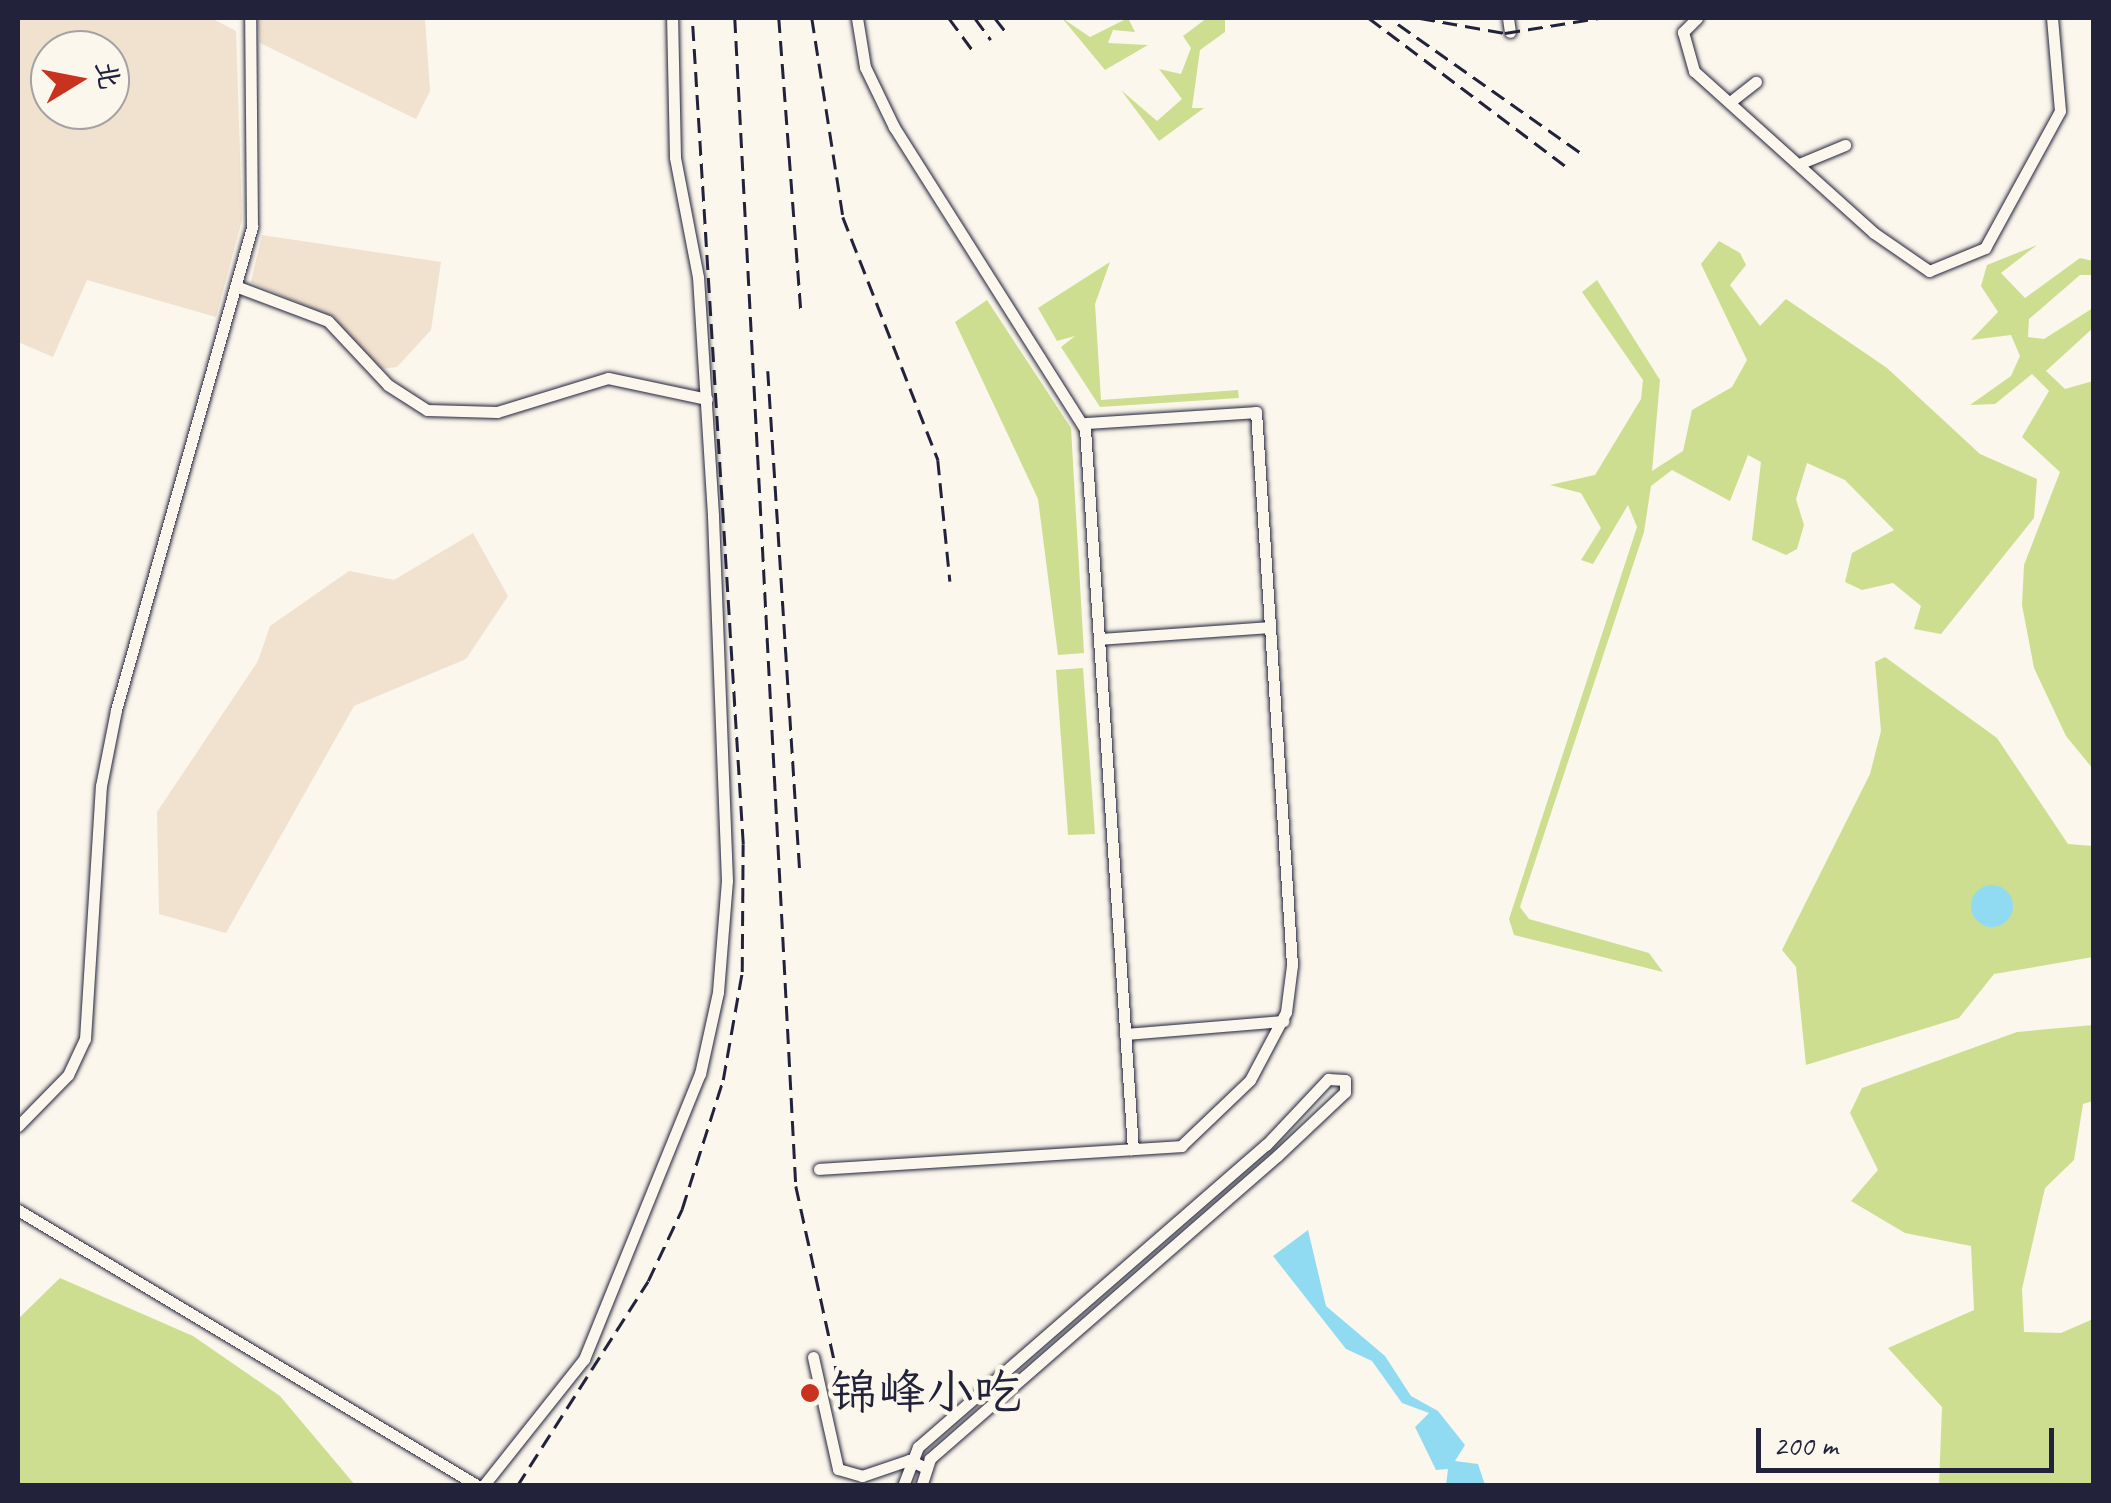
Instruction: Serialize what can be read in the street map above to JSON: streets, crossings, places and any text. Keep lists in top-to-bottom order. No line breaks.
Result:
{"places":["锦峰小吃"],"scale_bar":"200 m","north":"right"}
